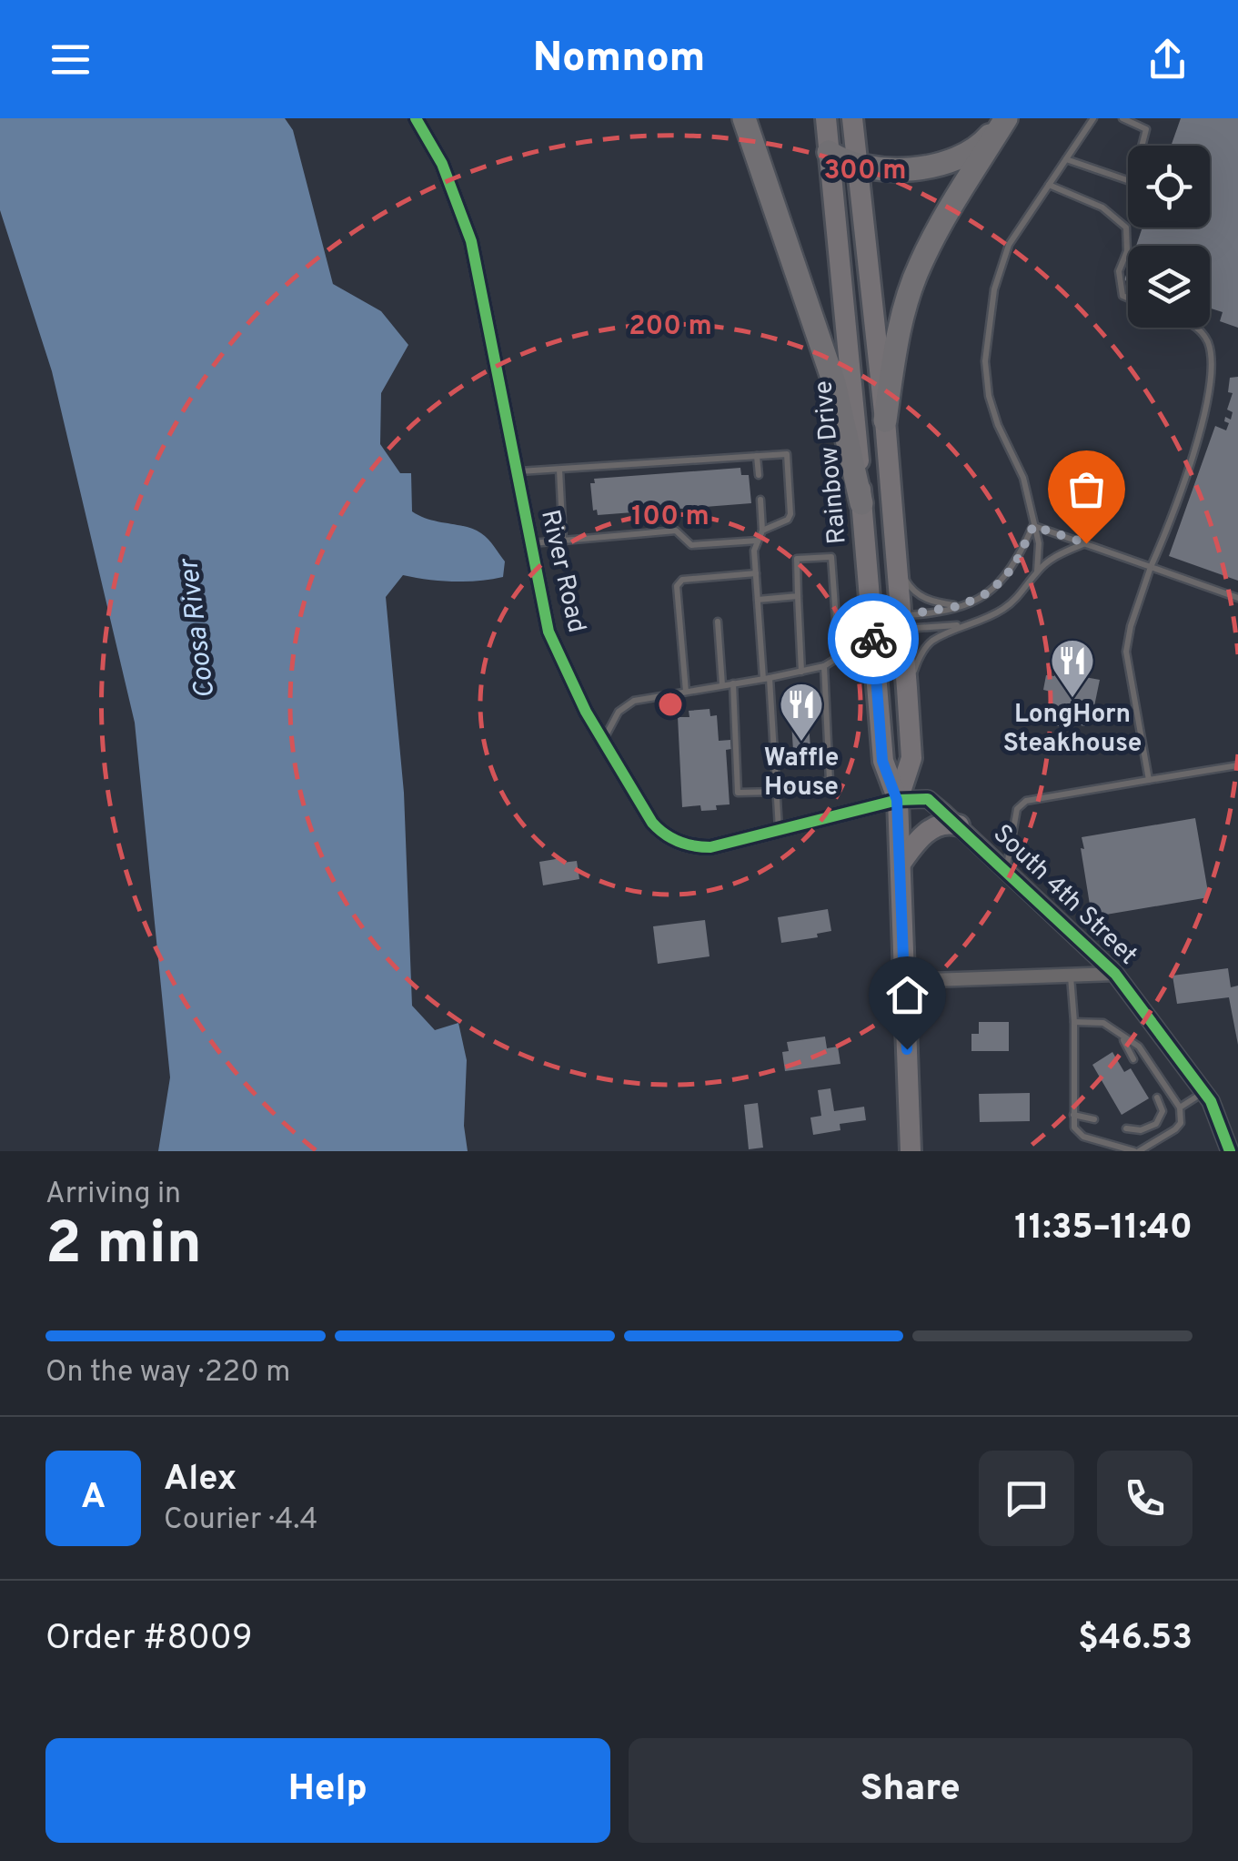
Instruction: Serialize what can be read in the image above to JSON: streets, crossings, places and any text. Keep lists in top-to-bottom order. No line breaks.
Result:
{"streets":{"main road":["Rainbow Drive"],"street":["River Road","South 4th Street"]},"crossings":[["Rainbow Drive","River Road"],["Rainbow Drive","South 4th Street"],["River Road","South 4th Street"]],"water":["Coosa River"],"places":{"restaurant":["LongHorn Steakhouse","Waffle House"]},"page":{"header":"Nomnom","heading":["2 min","Arriving in","11:35–11:40"],"panel":["Alex","Courier · 4.4","Order #8009","$46.53"],"bar":"On the way · 220 m","round":"A","buttons":["Help","Share"]},"rings":["300 m","200 m","100 m"]}
